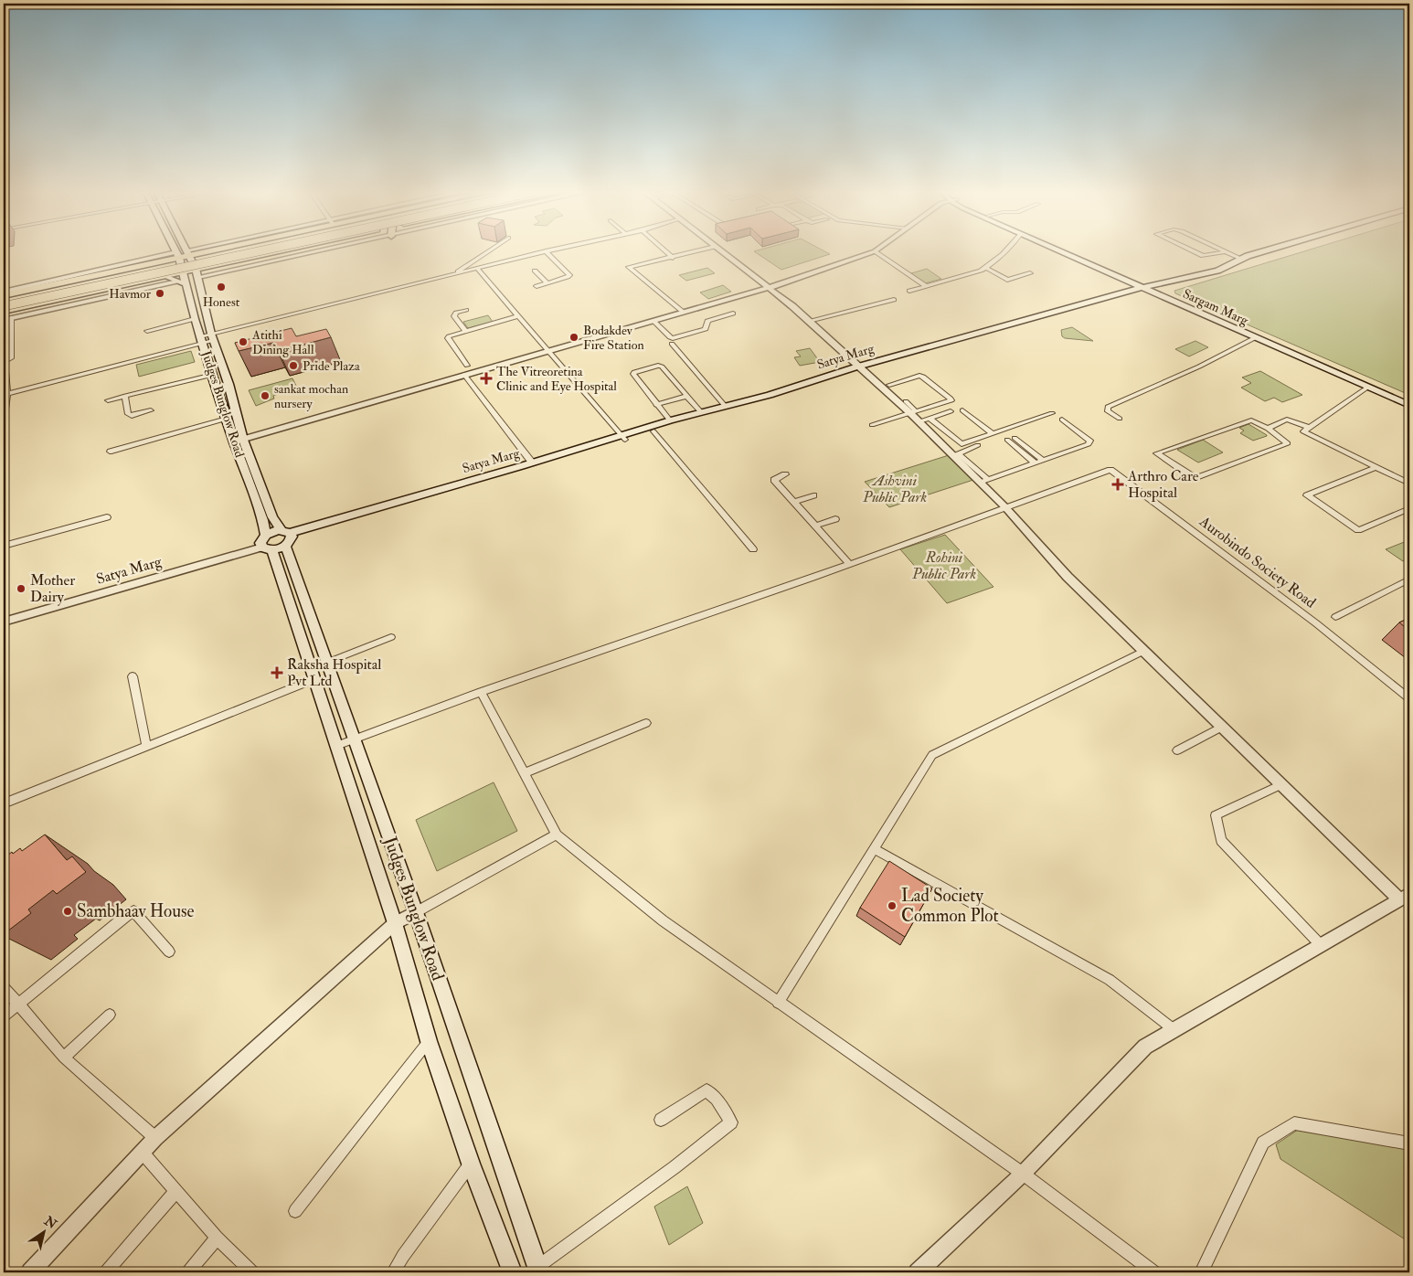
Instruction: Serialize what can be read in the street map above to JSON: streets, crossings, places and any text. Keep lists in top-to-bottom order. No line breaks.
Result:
{"streets":{"main road":["Sargam Marg","Satya Marg","Judges Bunglow Road"],"street":["Aurobindo Society Road"]},"crossings":[["Sargam Marg","Satya Marg"],["Satya Marg","Judges Bunglow Road"]],"parks":["Ashvini Public Park","Rohini Public Park"],"places":{"other":["Honest","Havmor","Bodakdev Fire Station","Atithi Dining Hall","Pride Plaza","sankat mochan nursery","Mother Dairy","Lad Society Common Plot","Sambhaav House"],"health":["The Vitreoretina Clinic and Eye Hospital","Arthro Care Hospital","Raksha Hospital Pvt Ltd"]},"north":"top right"}
